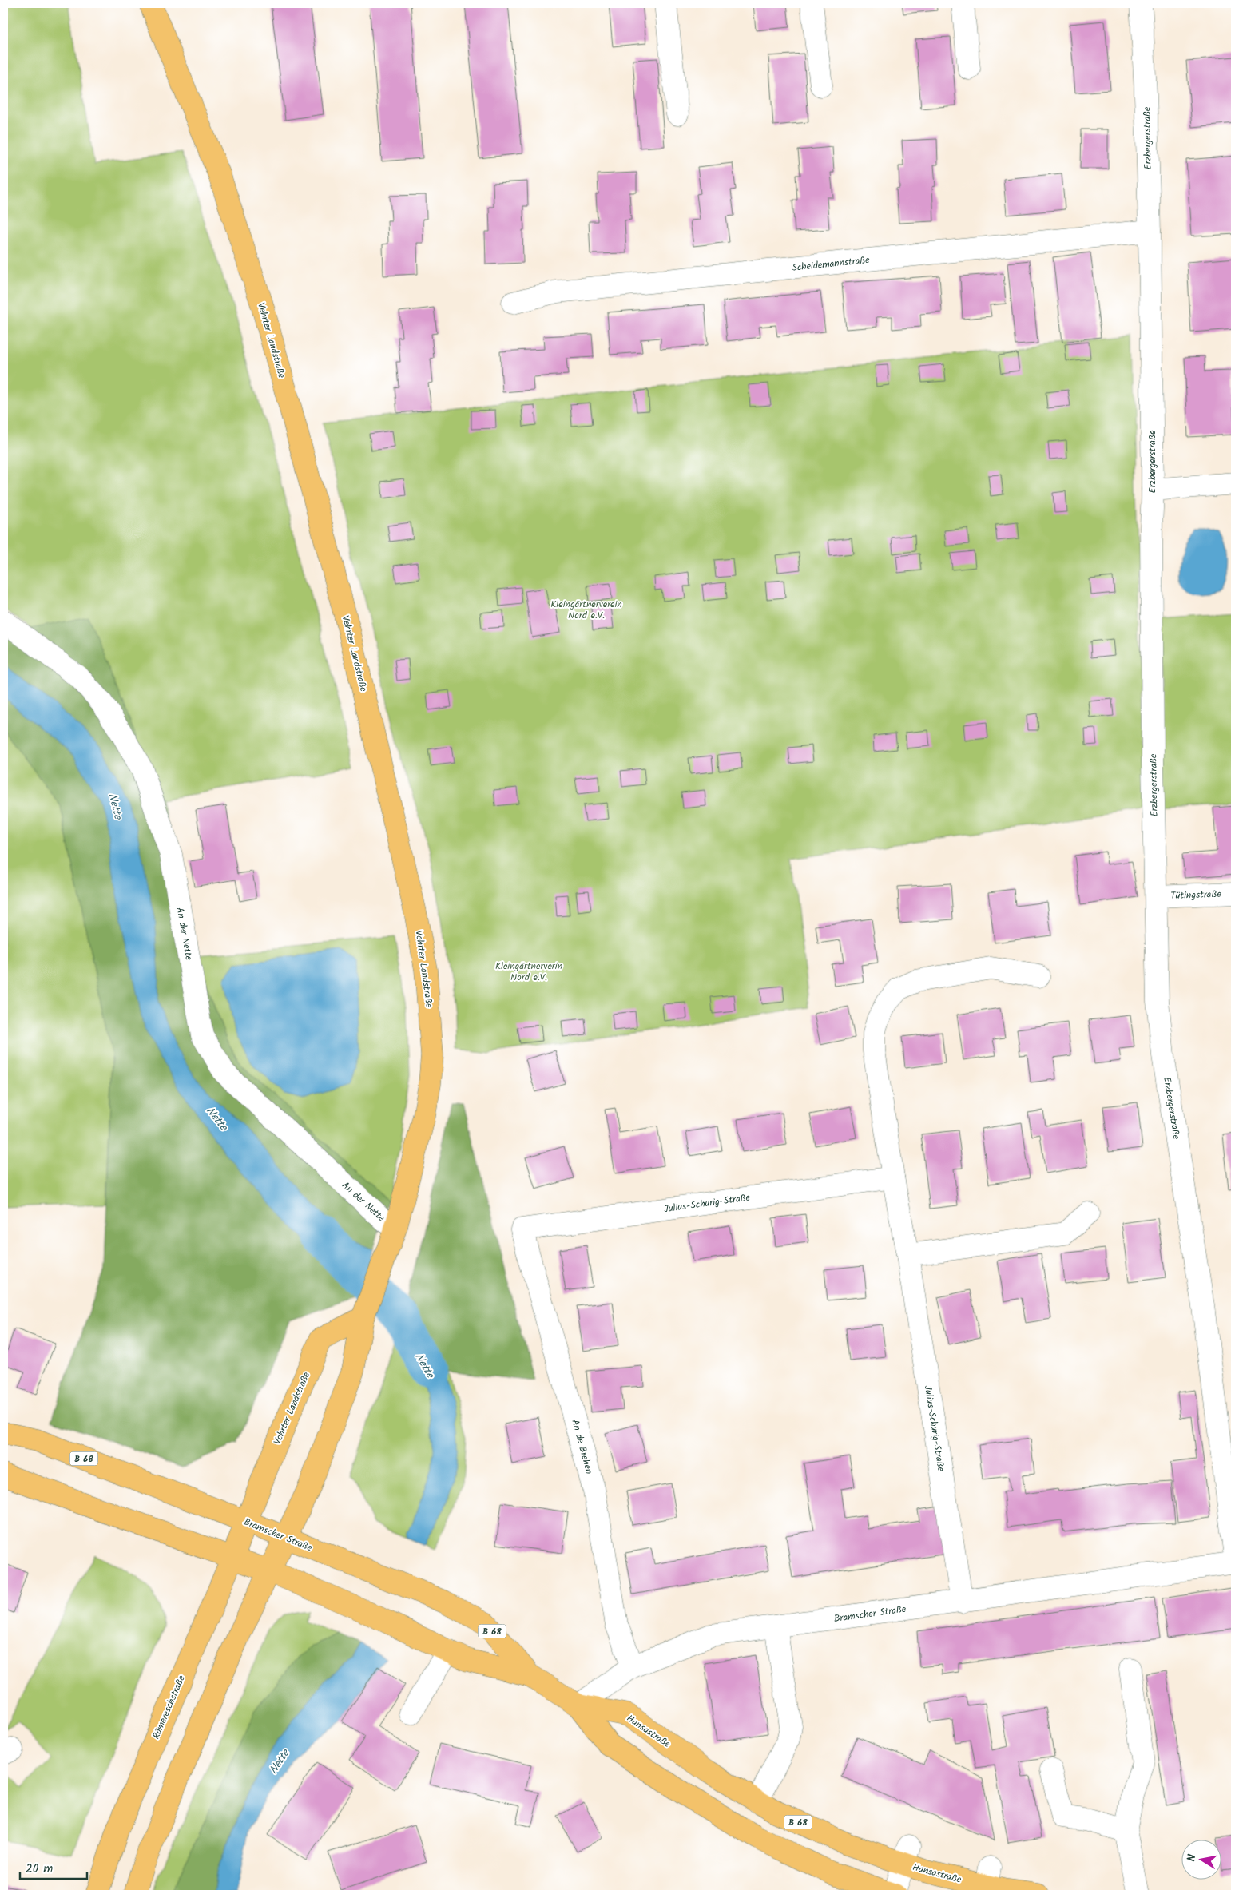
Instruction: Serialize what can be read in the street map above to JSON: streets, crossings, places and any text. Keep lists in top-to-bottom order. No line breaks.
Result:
{"streets":{"main road":["Vehrter Landstraße","B 68","Bramscher Straße","Römereschstraße","Hansastraße"],"street":["Erzbergerstraße","Scheidemannstraße","Tütingstraße","An der Nette","Julius-Schurig-Straße","An de Brehen"]},"crossings":[["Erzbergerstraße","Scheidemannstraße"],["Erzbergerstraße","Tütingstraße"],["Erzbergerstraße","Bramscher Straße"],["Vehrter Landstraße","An der Nette"],["Vehrter Landstraße","Bramscher Straße"],["Vehrter Landstraße","Römereschstraße"],["Julius-Schurig-Straße","An de Brehen"],["Julius-Schurig-Straße","Bramscher Straße"],["An de Brehen","Bramscher Straße"],["B 68","Bramscher Straße"],["B 68","Hansastraße"],["Bramscher Straße","Römereschstraße"],["Bramscher Straße","Hansastraße"]],"water":["Nette"],"parks":["Kleingärtnerverein Nord e.V.","Kleingärtnerverin Nord e.V."],"scale_bar":"20 m","north":"left"}
